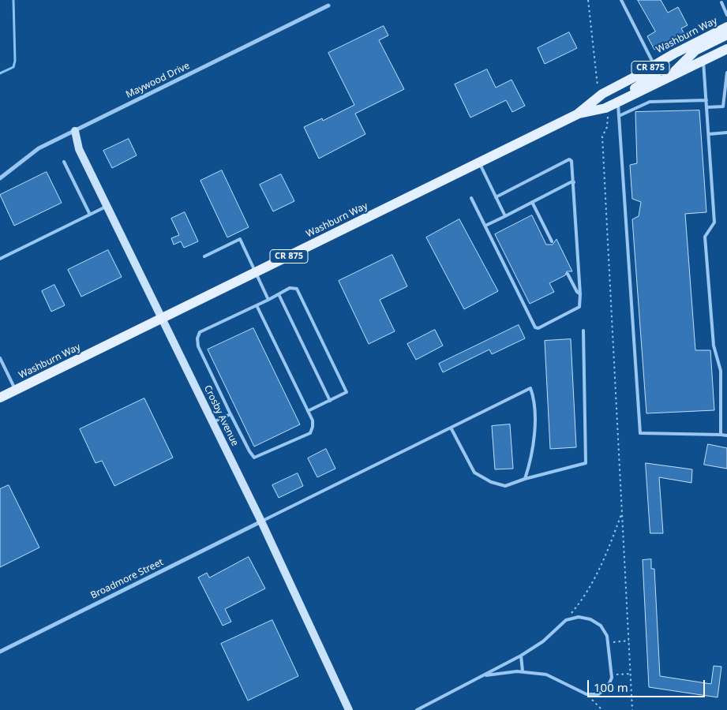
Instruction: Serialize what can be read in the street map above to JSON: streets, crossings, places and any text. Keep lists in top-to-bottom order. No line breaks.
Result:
{"streets":{"main road":["Washburn Way","CR 875"],"street":["Maywood Drive","Crosby Avenue","Broadmore Street"]},"crossings":[["Washburn Way","Crosby Avenue"],["Maywood Drive","Crosby Avenue"],["Crosby Avenue","Broadmore Street"]],"scale_bar":"100 m"}
